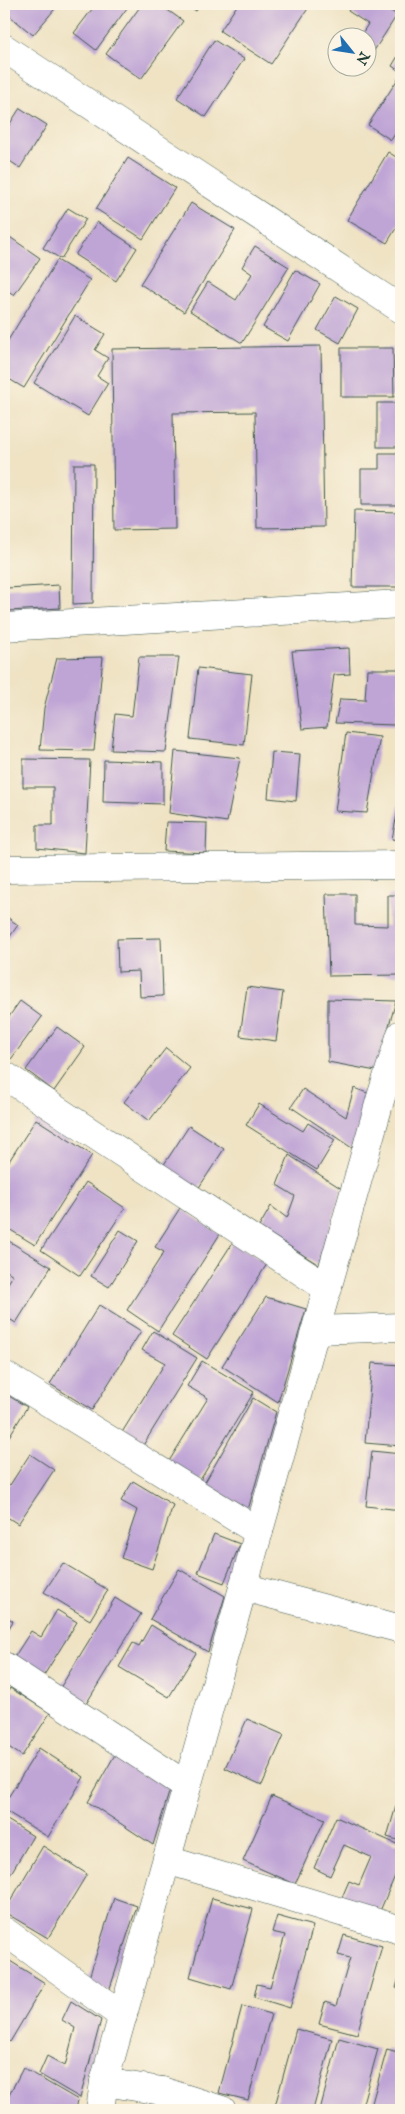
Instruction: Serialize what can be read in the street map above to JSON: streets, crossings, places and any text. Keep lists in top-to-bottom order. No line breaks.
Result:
{"north":"bottom right"}
